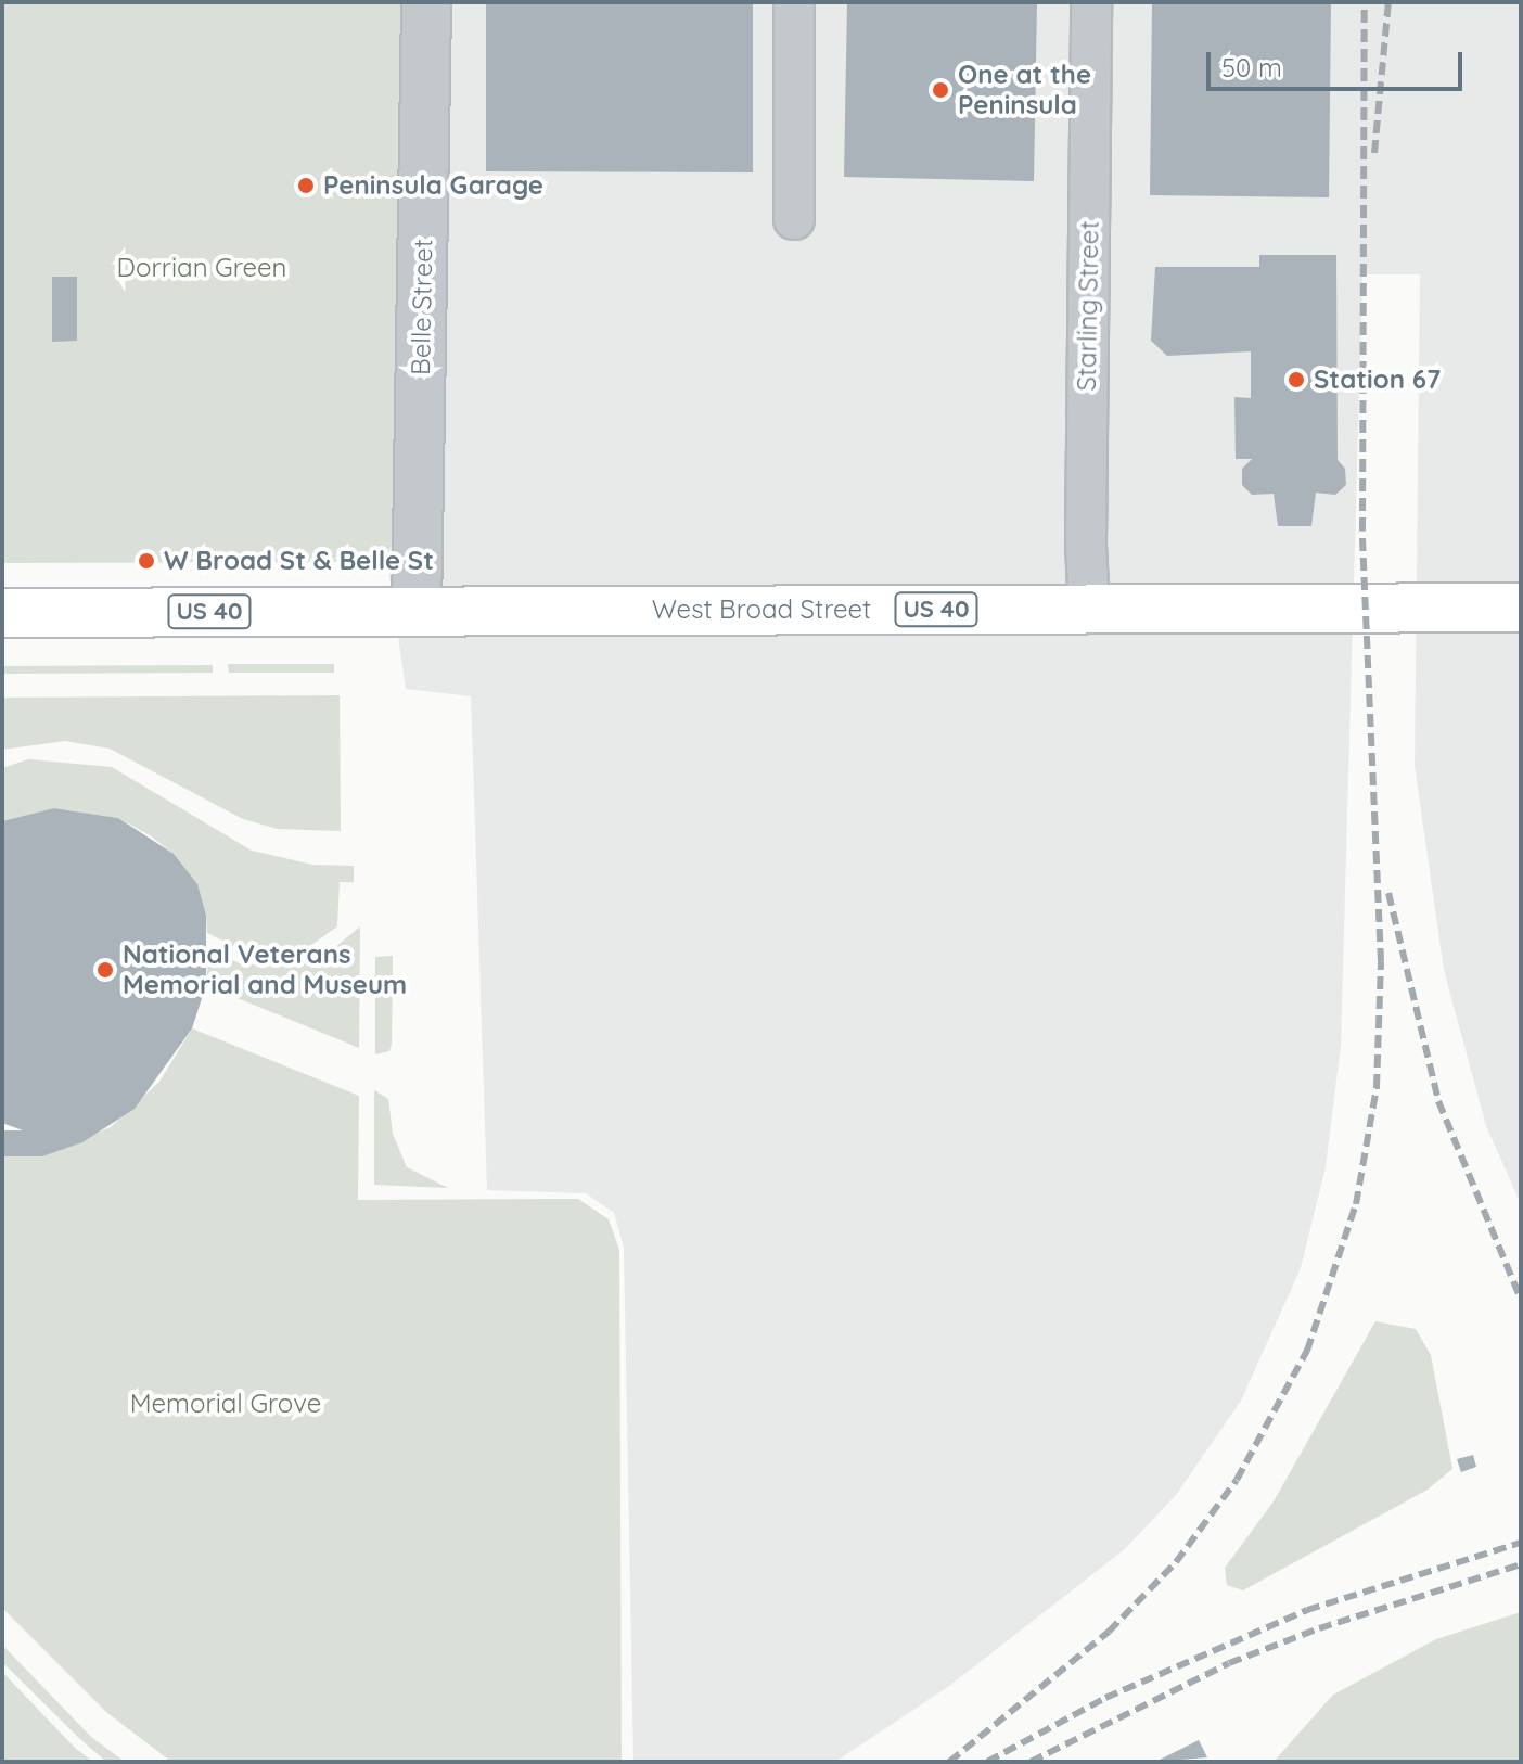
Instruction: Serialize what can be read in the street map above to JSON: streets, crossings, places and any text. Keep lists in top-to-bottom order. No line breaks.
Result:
{"streets":{"main road":["West Broad Street","US 40"],"street":["Starling Street","Belle Street"]},"crossings":[["Starling Street","West Broad Street"],["Belle Street","West Broad Street"]],"parks":["Dorrian Green","Memorial Grove"],"places":["One at the Peninsula","Peninsula Garage","Station 67","W Broad St & Belle St","National Veterans Memorial and Museum"],"scale_bar":"50 m"}
